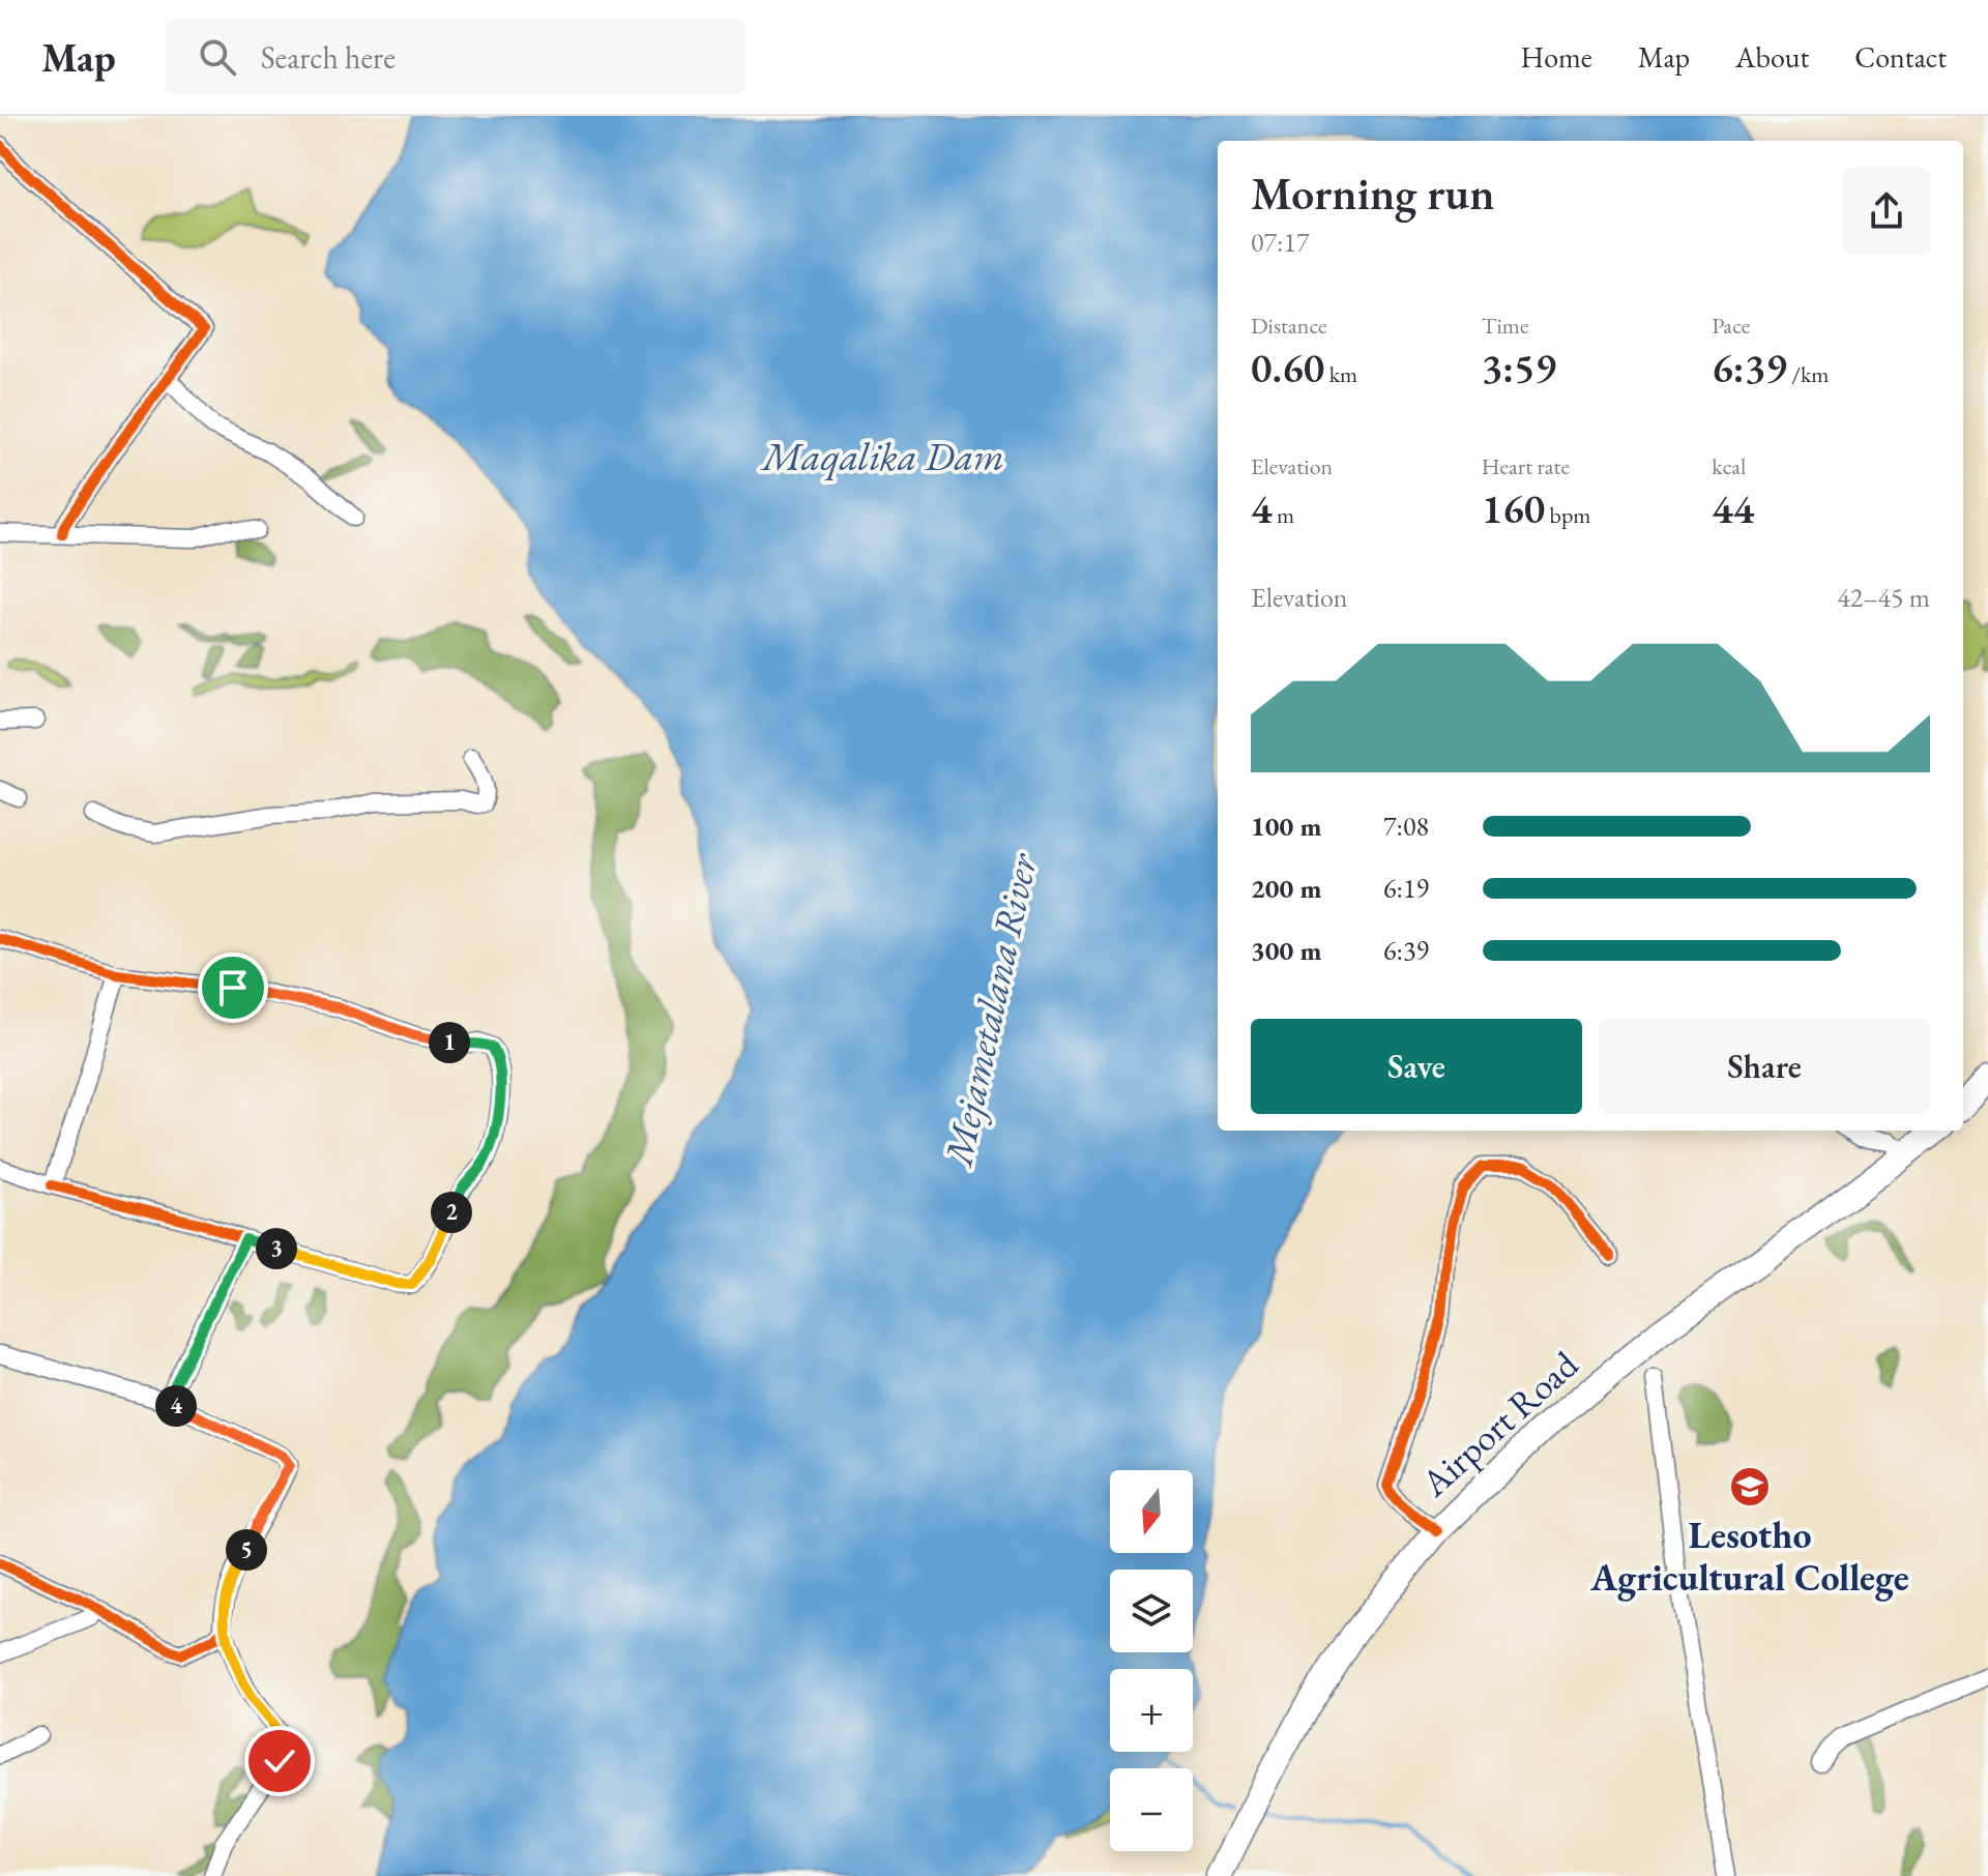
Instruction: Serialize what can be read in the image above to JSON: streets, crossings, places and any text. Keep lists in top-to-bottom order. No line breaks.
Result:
{"streets":{"main road":["Airport Road"]},"water":["Maqalika Dam","Mejametalana River"],"places":{"school or university":["Lesotho Agricultural College"]},"north":"bottom","page":{"header":"Map","search":"Search here","nav":["Home","Map","About","Contact"],"heading":["Morning run","07:17"],"stats":[["Distance","0.60 km"],["Time","3:59"],["Pace","6:39 /km"],["Elevation","4 m"],["Heart rate","160 bpm"],["kcal","44"]],"chart":["Elevation","42–45 m"],"list":[{"name":"100 m","note":"7:08"},{"name":"200 m","note":"6:19"},{"name":"300 m","note":"6:39"}],"buttons":["Save","Share"],"pins":["1","2","3","4","5"],"map_buttons":["+","−"]}}
